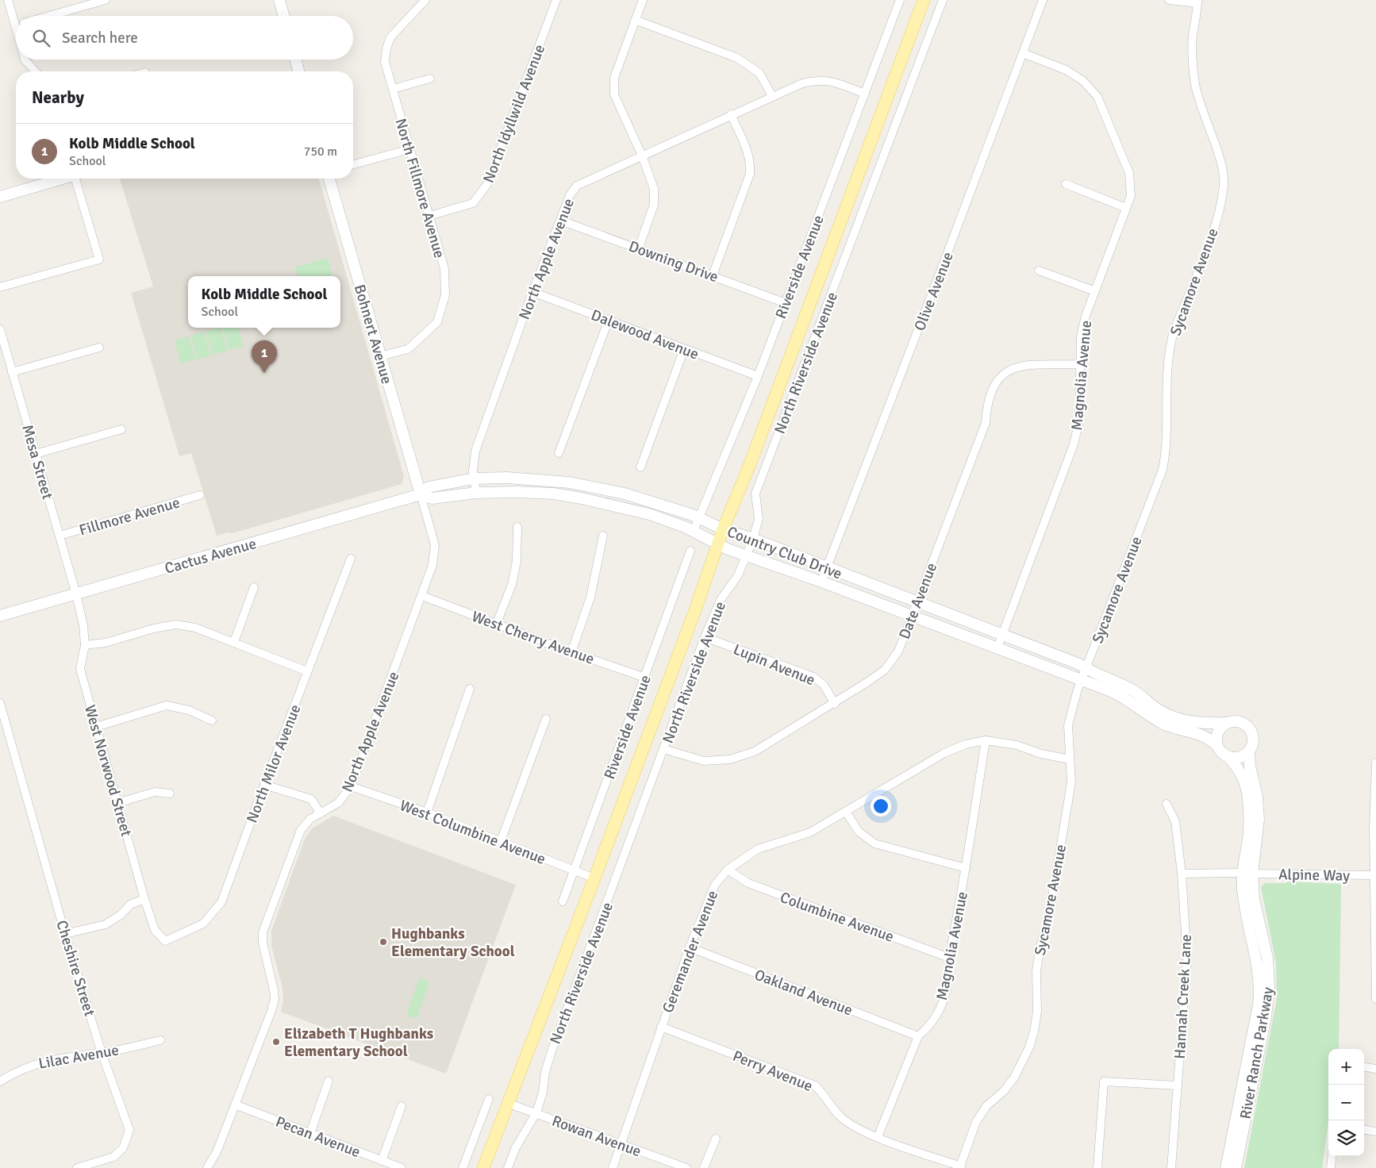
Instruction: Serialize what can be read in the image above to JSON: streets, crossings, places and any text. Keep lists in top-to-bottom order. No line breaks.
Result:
{"streets":{"main road":["North Riverside Avenue"],"street":["North Idyllwild Avenue","North Fillmore Avenue","North Apple Avenue","Downing Drive","Riverside Avenue","Sycamore Avenue","Olive Avenue","Bohnert Avenue","Dalewood Avenue","Magnolia Avenue","Mesa Street","Fillmore Avenue","Country Club Drive","Cactus Avenue","Date Avenue","West Cherry Avenue","Lupin Avenue","North Milor Avenue","West Norwood Street","West Columbine Avenue","Alpine Way","Columbine Avenue","Geremander Avenue","Cheshire Street","Oakland Avenue","Hannah Creek Lane","River Ranch Parkway","Lilac Avenue","Perry Avenue","Rowan Avenue","Pecan Avenue"]},"crossings":[["North Idyllwild Avenue","North Fillmore Avenue"],["North Fillmore Avenue","Bohnert Avenue"],["North Apple Avenue","Downing Drive"],["North Apple Avenue","Riverside Avenue"],["North Apple Avenue","Bohnert Avenue"],["North Apple Avenue","Dalewood Avenue"],["North Apple Avenue","Country Club Drive"],["North Apple Avenue","Cactus Avenue"],["North Apple Avenue","West Cherry Avenue"],["North Apple Avenue","West Columbine Avenue"],["North Apple Avenue","Pecan Avenue"],["Downing Drive","Riverside Avenue"],["Riverside Avenue","Dalewood Avenue"],["Riverside Avenue","Country Club Drive"],["Riverside Avenue","West Cherry Avenue"],["Riverside Avenue","West Columbine Avenue"],["Sycamore Avenue","Country Club Drive"],["Sycamore Avenue","Geremander Avenue"],["Sycamore Avenue","Perry Avenue"],["Olive Avenue","Magnolia Avenue"],["Olive Avenue","Country Club Drive"],["Bohnert Avenue","Country Club Drive"],["Bohnert Avenue","Cactus Avenue"],["North Riverside Avenue","Country Club Drive"],["North Riverside Avenue","Date Avenue"],["North Riverside Avenue","Lupin Avenue"],["North Riverside Avenue","West Columbine Avenue"],["North Riverside Avenue","Rowan Avenue"],["Magnolia Avenue","Country Club Drive"],["Magnolia Avenue","Date Avenue"],["Magnolia Avenue","Columbine Avenue"],["Magnolia Avenue","Geremander Avenue"],["Magnolia Avenue","Oakland Avenue"],["Magnolia Avenue","Perry Avenue"],["Mesa Street","Fillmore Avenue"],["Mesa Street","Cactus Avenue"],["Mesa Street","West Norwood Street"],["Country Club Drive","Cactus Avenue"],["Country Club Drive","Date Avenue"],["Country Club Drive","River Ranch Parkway"],["Cactus Avenue","West Norwood Street"],["Date Avenue","Lupin Avenue"],["North Milor Avenue","West Norwood Street"],["Alpine Way","Hannah Creek Lane"],["Alpine Way","River Ranch Parkway"],["Columbine Avenue","Geremander Avenue"],["Geremander Avenue","Oakland Avenue"],["Geremander Avenue","Perry Avenue"],["Geremander Avenue","Rowan Avenue"],["Cheshire Street","Lilac Avenue"]],"places":["Hughbanks Elementary School","Elizabeth T Hughbanks Elementary School"],"page":{"search":"Search here","heading":"Nearby","list":[{"mark":"1","name":"Kolb Middle School","note":"School","value":"750 m"}],"popup":["Kolb Middle School","School"],"pins":"1","map_buttons":["+","−"]}}
